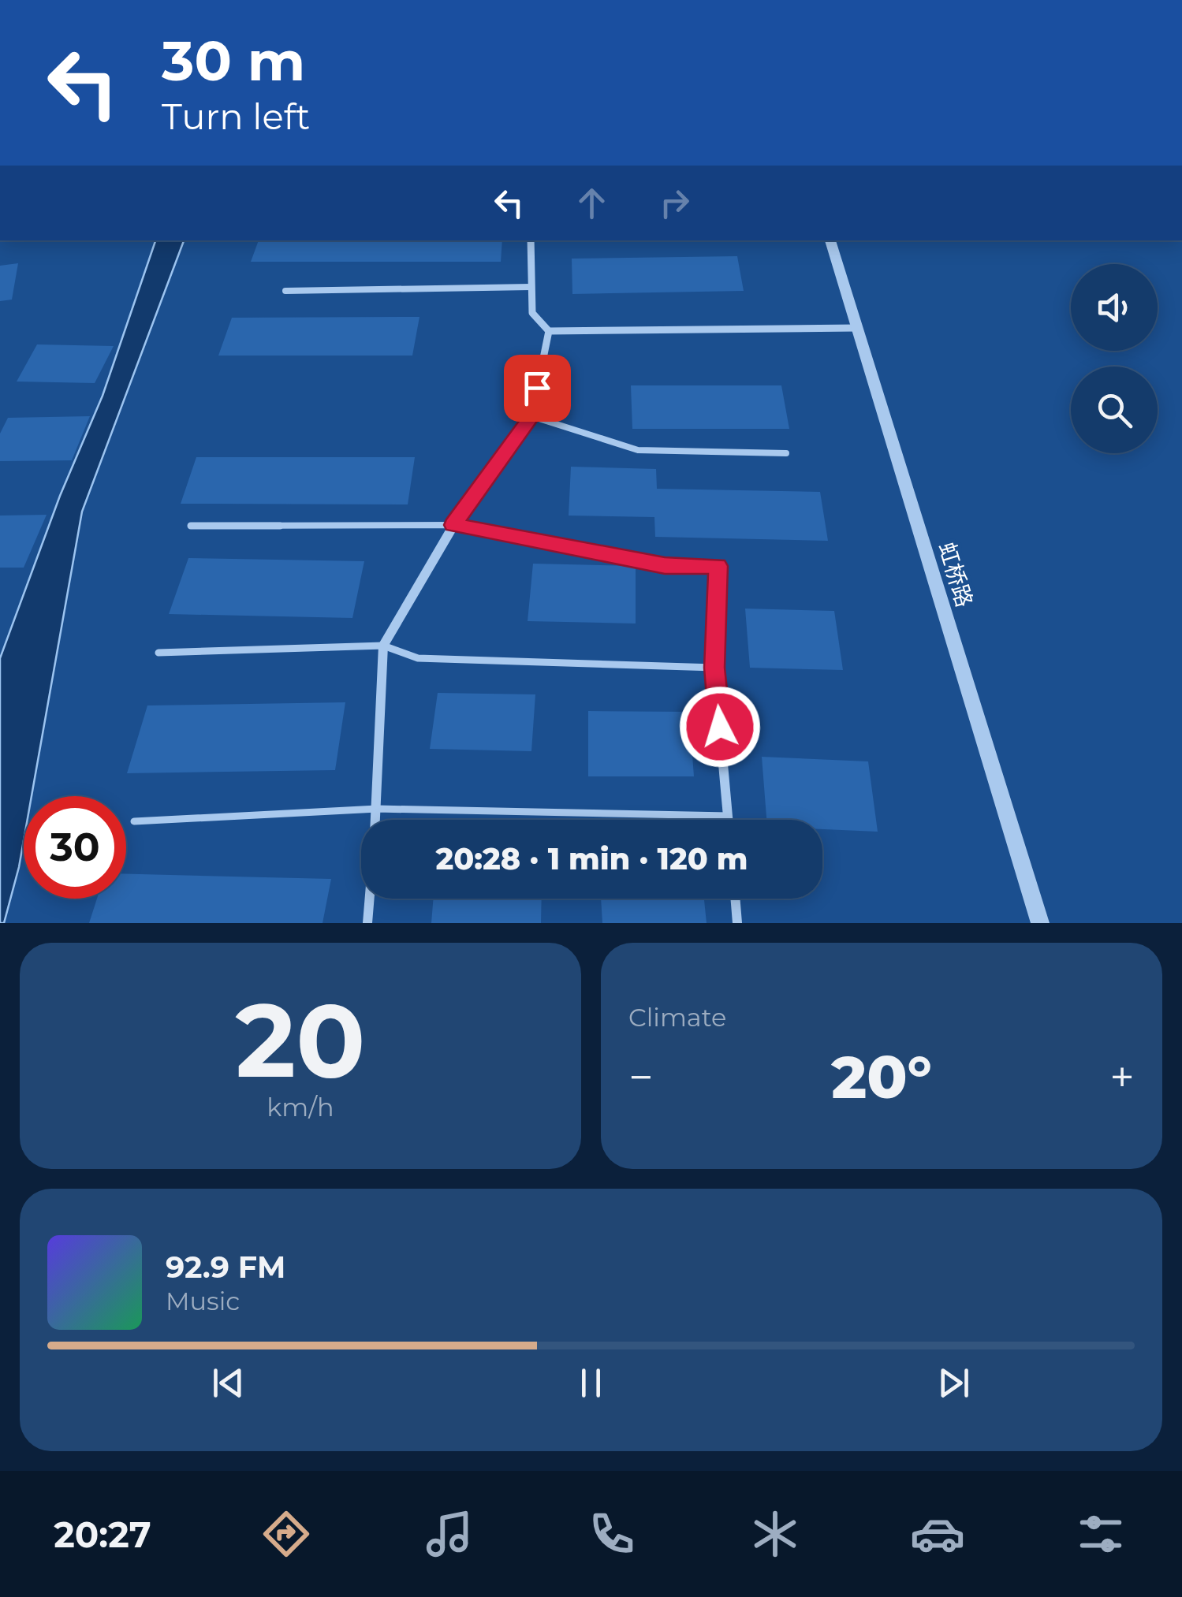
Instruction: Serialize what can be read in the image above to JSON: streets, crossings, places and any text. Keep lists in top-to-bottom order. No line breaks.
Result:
{"streets":{"street":["虹桥路"]},"page":{"turn":["30 m","Turn left"],"limit":"30","trip":"20:28 · 1 min · 120 m","tile":[["20","km/h"],"Climate"],"heat":["−","20°","+"],"song":["92.9 FM","Music"],"tabs":"20:27"}}
